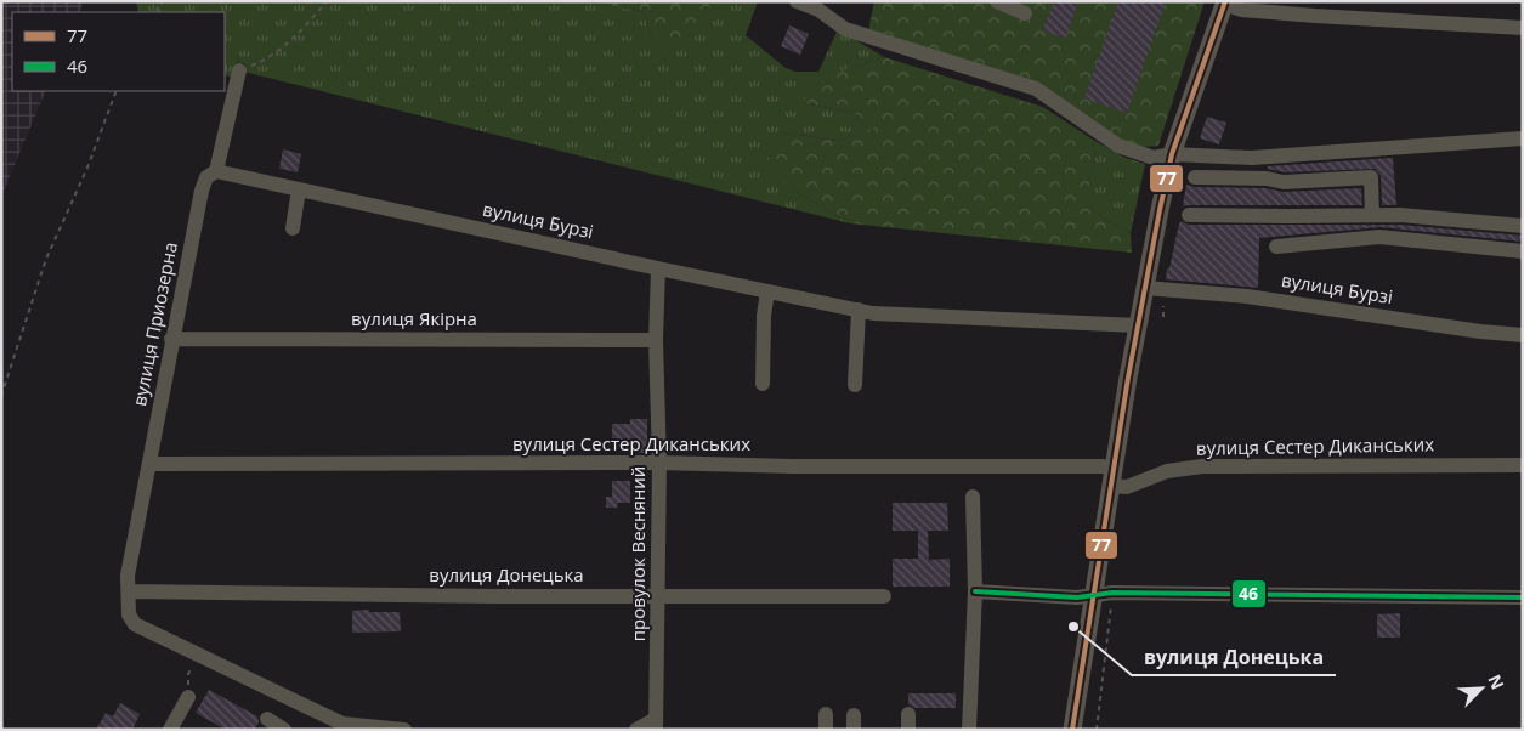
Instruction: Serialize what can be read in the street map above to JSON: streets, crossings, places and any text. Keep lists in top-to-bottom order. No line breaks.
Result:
{"streets":{"street":["вулиця Бурзі","вулиця Якірна","вулиця Приозерна","вулиця Сестер Диканських","провулок Весняний","вулиця Донецька"]},"crossings":[["вулиця Бурзі","вулиця Приозерна"],["вулиця Бурзі","провулок Весняний"],["вулиця Якірна","вулиця Приозерна"],["вулиця Якірна","провулок Весняний"],["вулиця Приозерна","вулиця Сестер Диканських"],["вулиця Приозерна","вулиця Донецька"],["вулиця Сестер Диканських","провулок Весняний"],["провулок Весняний","вулиця Донецька"]],"places":["вулиця Донецька"],"lines":["transit line 77","transit line 46"],"legend":["77","46"],"north":"top right"}
